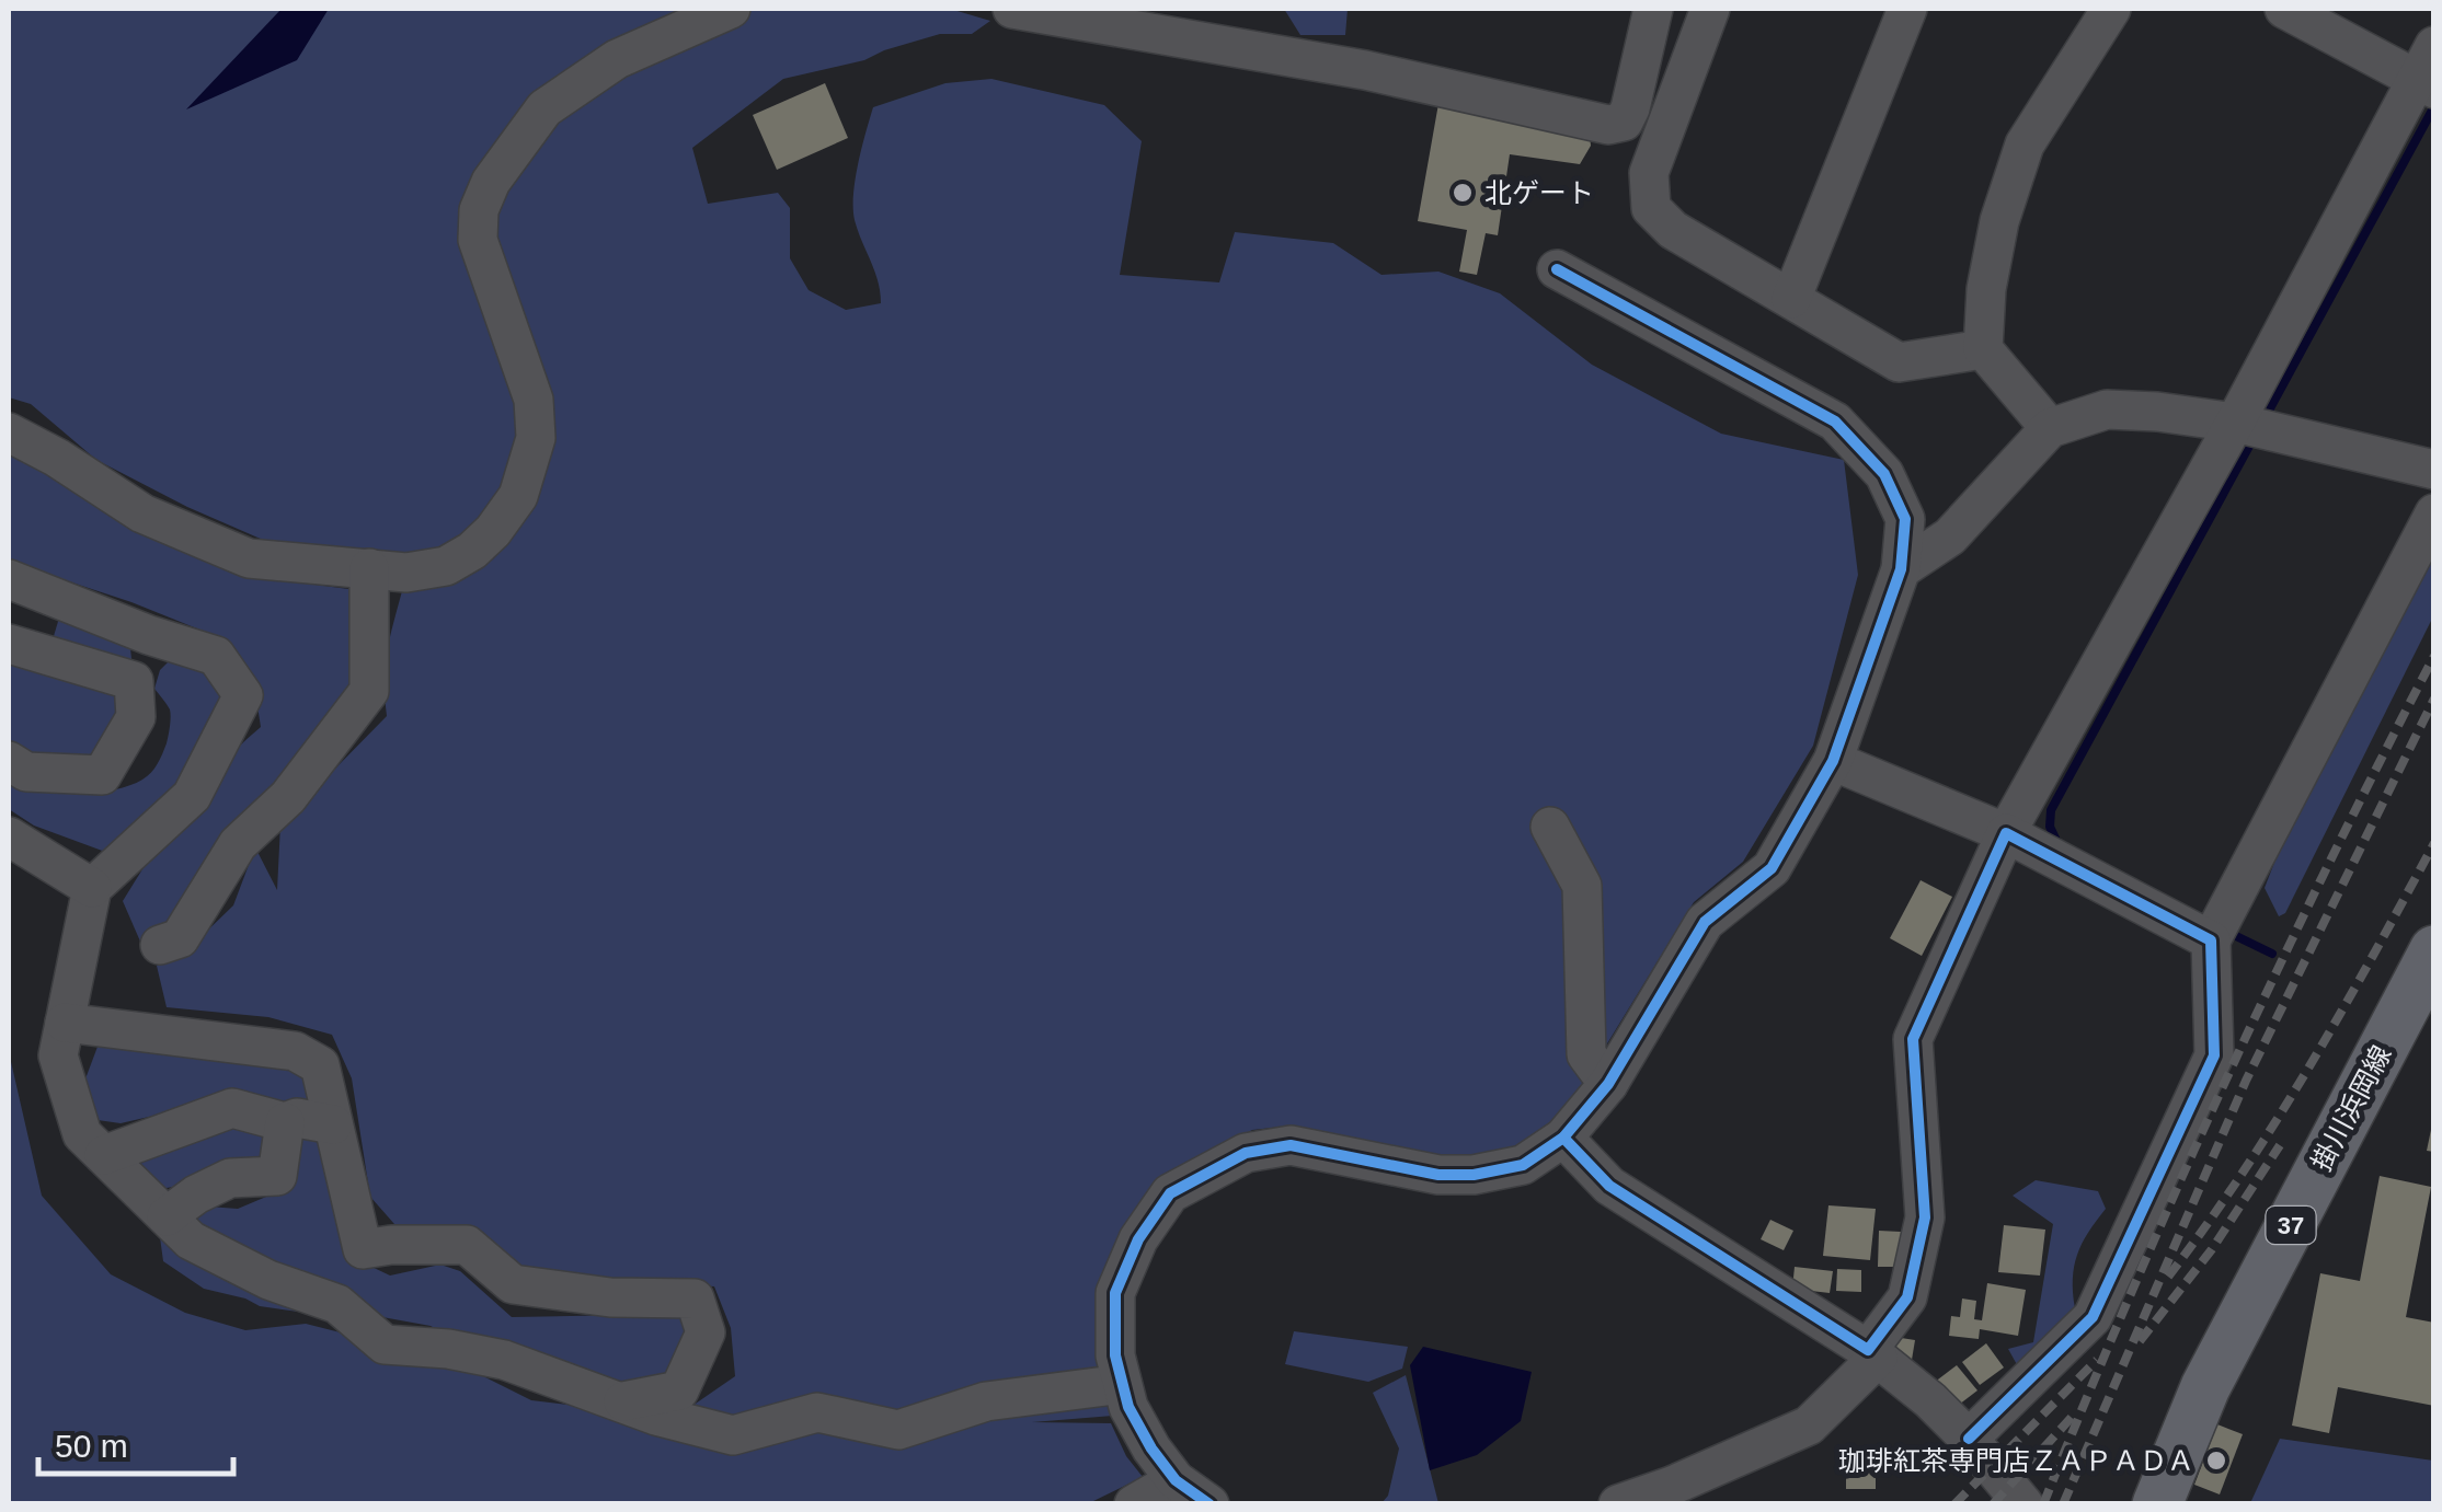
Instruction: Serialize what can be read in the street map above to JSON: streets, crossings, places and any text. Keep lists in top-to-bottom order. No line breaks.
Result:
{"streets":{"main road":["掛川浜岡線","37"]},"places":["北ゲート","珈琲紅茶専門店ＺＡＰＡＤＡ"],"scale_bar":"50 m"}
